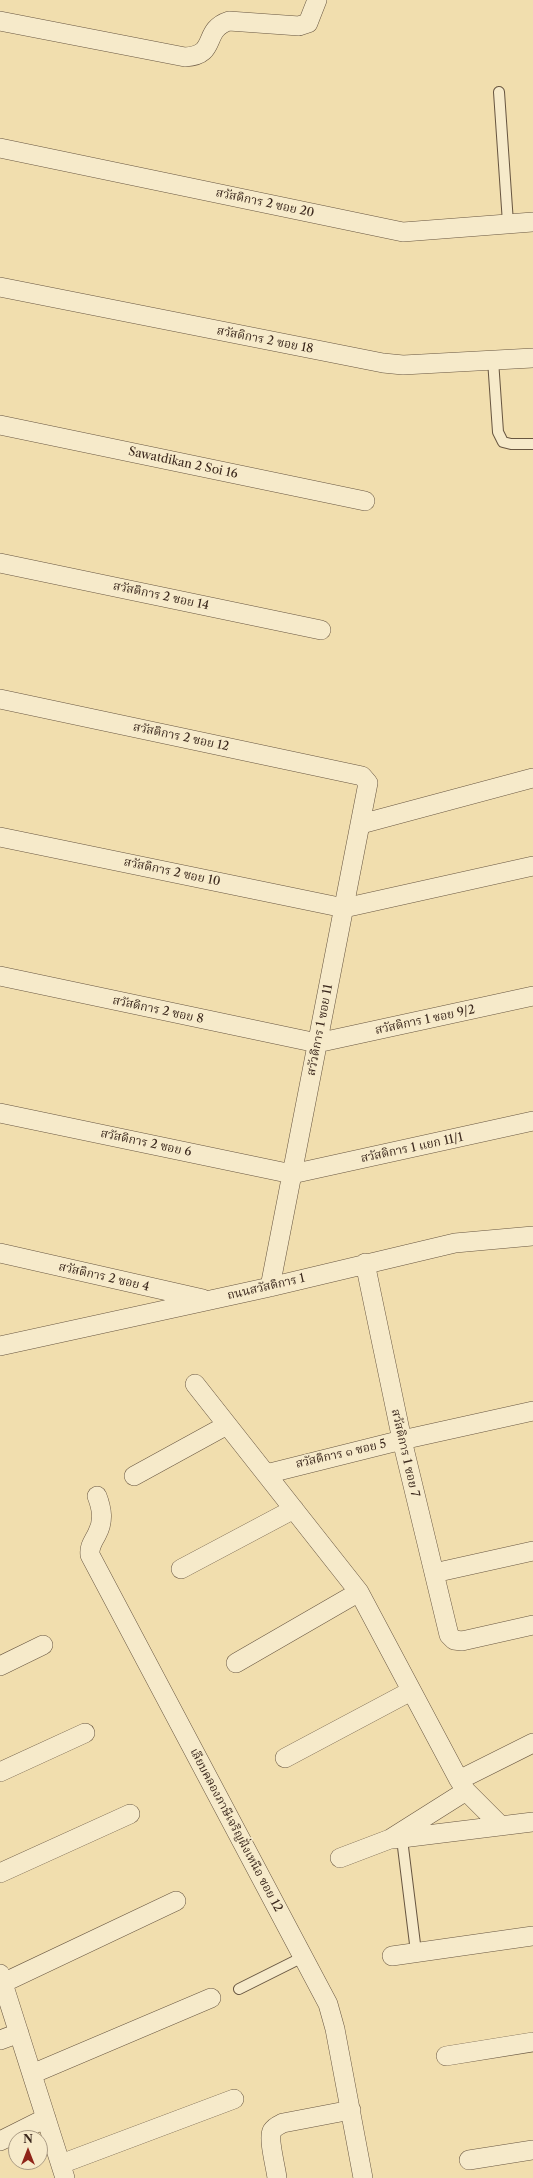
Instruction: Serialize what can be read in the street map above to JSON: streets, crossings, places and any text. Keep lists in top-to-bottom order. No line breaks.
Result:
{"streets":{"street":["สวัสดิการ 2 ซอย 20","สวัสดิการ 2 ซอย 18","Sawatdikan 2 Soi 16","สวัสดิการ 2 ซอย 14","สวัสดิการ 2 ซอย 12","สวัสดิการ 2 ซอย 10","สวัสดิการ 2 ซอย 8","สวัสดิการ 1 ซอย 9/2","สวัวดิการ 1 ซอย 11","สวัสดิการ 2 ซอย 6","สวัสดิการ 1 แยก 11/1","สวัสดิการ 2 ซอย 4","ถนนสวัสดิการ 1","สวัสดิการ 1 ซอย 7","สวัสดิการ ๑ ซอย 5","เลียบคลองภาษีเจริญฝั่งเหนือ ซอย 12"]},"crossings":[["สวัสดิการ 2 ซอย 12","สวัวดิการ 1 ซอย 11"],["สวัสดิการ 2 ซอย 10","สวัวดิการ 1 ซอย 11"],["สวัสดิการ 2 ซอย 8","สวัสดิการ 1 ซอย 9/2"],["สวัสดิการ 2 ซอย 8","สวัวดิการ 1 ซอย 11"],["สวัสดิการ 1 ซอย 9/2","สวัวดิการ 1 ซอย 11"],["สวัวดิการ 1 ซอย 11","สวัสดิการ 2 ซอย 6"],["สวัวดิการ 1 ซอย 11","สวัสดิการ 1 แยก 11/1"],["สวัวดิการ 1 ซอย 11","ถนนสวัสดิการ 1"],["สวัสดิการ 2 ซอย 6","สวัสดิการ 1 แยก 11/1"],["สวัสดิการ 2 ซอย 4","ถนนสวัสดิการ 1"],["ถนนสวัสดิการ 1","สวัสดิการ 1 ซอย 7"],["สวัสดิการ 1 ซอย 7","สวัสดิการ ๑ ซอย 5"]],"north":"top"}
